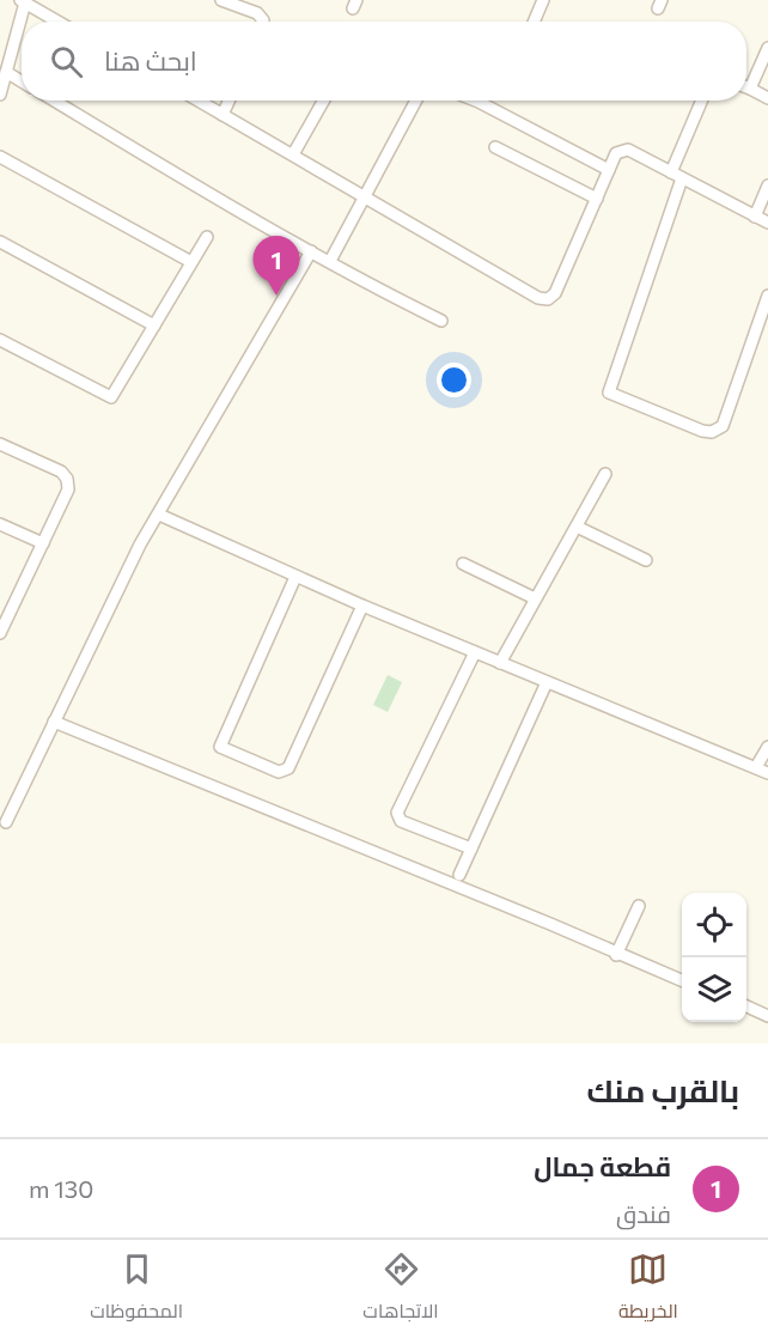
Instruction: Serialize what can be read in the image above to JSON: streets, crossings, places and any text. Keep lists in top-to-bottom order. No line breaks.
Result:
{"page":{"search":"ابحث هنا","pins":"1","heading":"بالقرب منك","list":[{"mark":"1","name":"قطعة جمال","note":"فندق","value":"130 m"}],"nav":["الخريطة","الاتجاهات","المحفوظات"]}}
